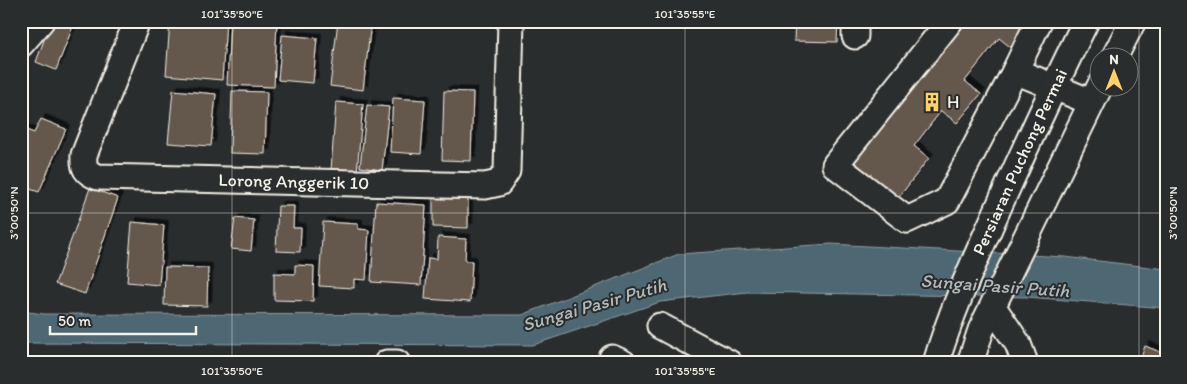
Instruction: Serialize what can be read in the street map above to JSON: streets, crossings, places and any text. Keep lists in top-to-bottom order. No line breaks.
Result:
{"streets":{"street":["Persiaran Puchong Permai","Lorong Anggerik 10"]},"water":["Sungai Pasir Putih"],"places":{"building":["H"]},"scale_bar":"50 m","north":"top","coordinates":["101°35'50\"E","101°35'55\"E","3°00'50\"N"]}
